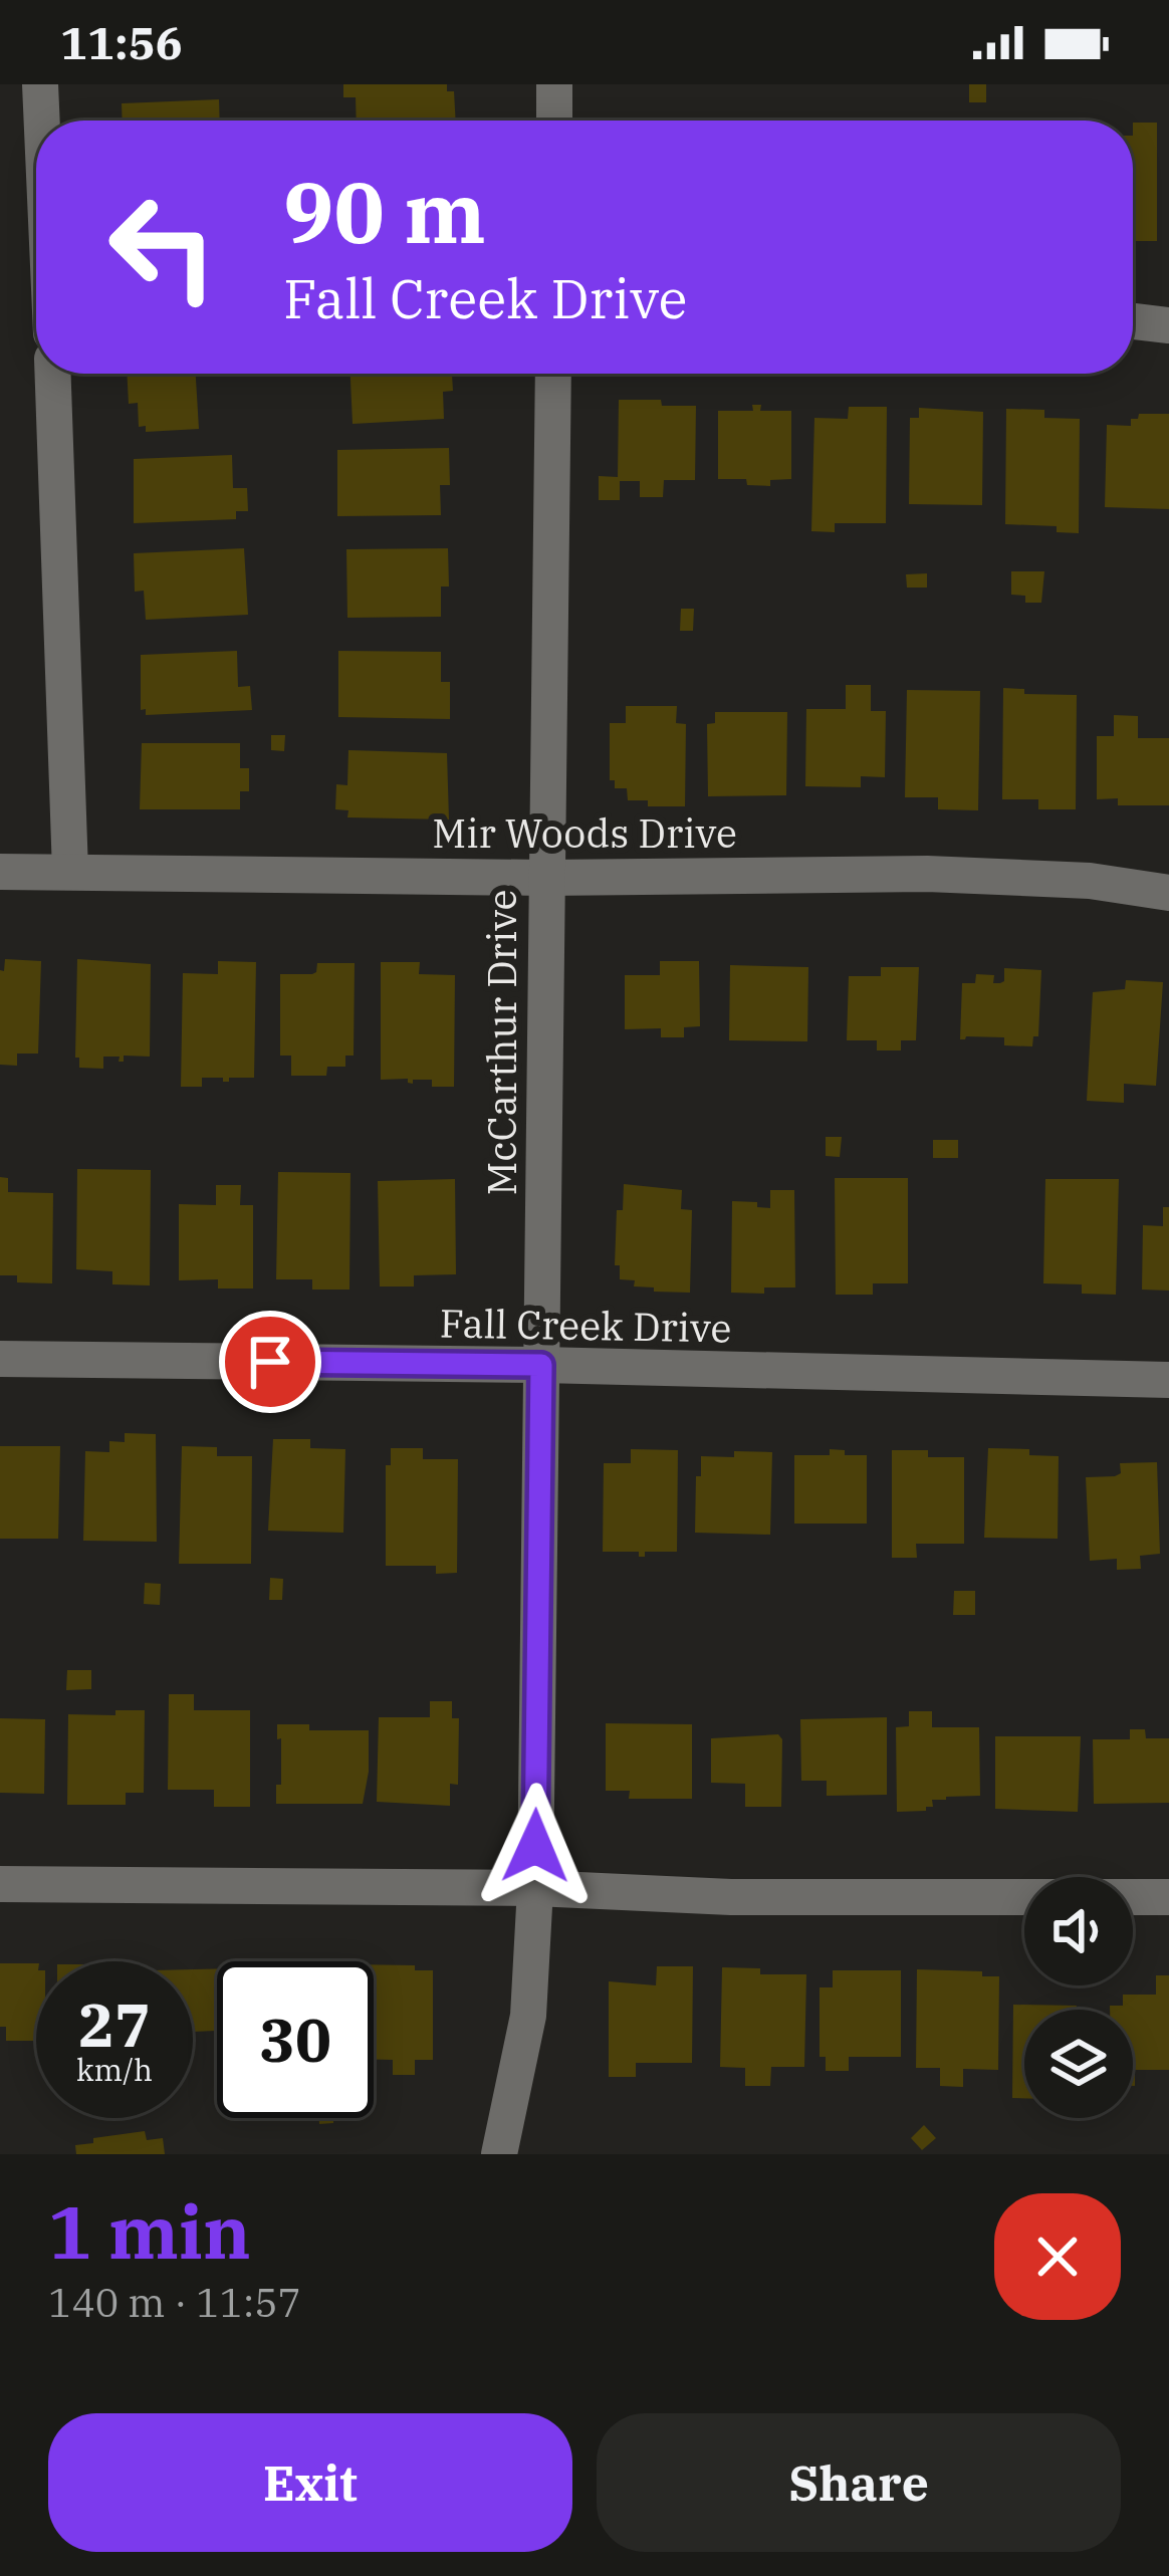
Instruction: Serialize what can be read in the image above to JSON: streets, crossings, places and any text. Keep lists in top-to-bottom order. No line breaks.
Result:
{"streets":{"street":["Mir Woods Drive","McCarthur Drive","Fall Creek Drive"]},"crossings":[["Mir Woods Drive","McCarthur Drive"],["McCarthur Drive","Fall Creek Drive"]],"page":{"status":"11:56","turn":["90 m","Fall Creek Drive"],"speed":"27 km/h","limit":"30","heading":["1 min","140 m · 11:57"],"buttons":["Exit","Share"]}}
